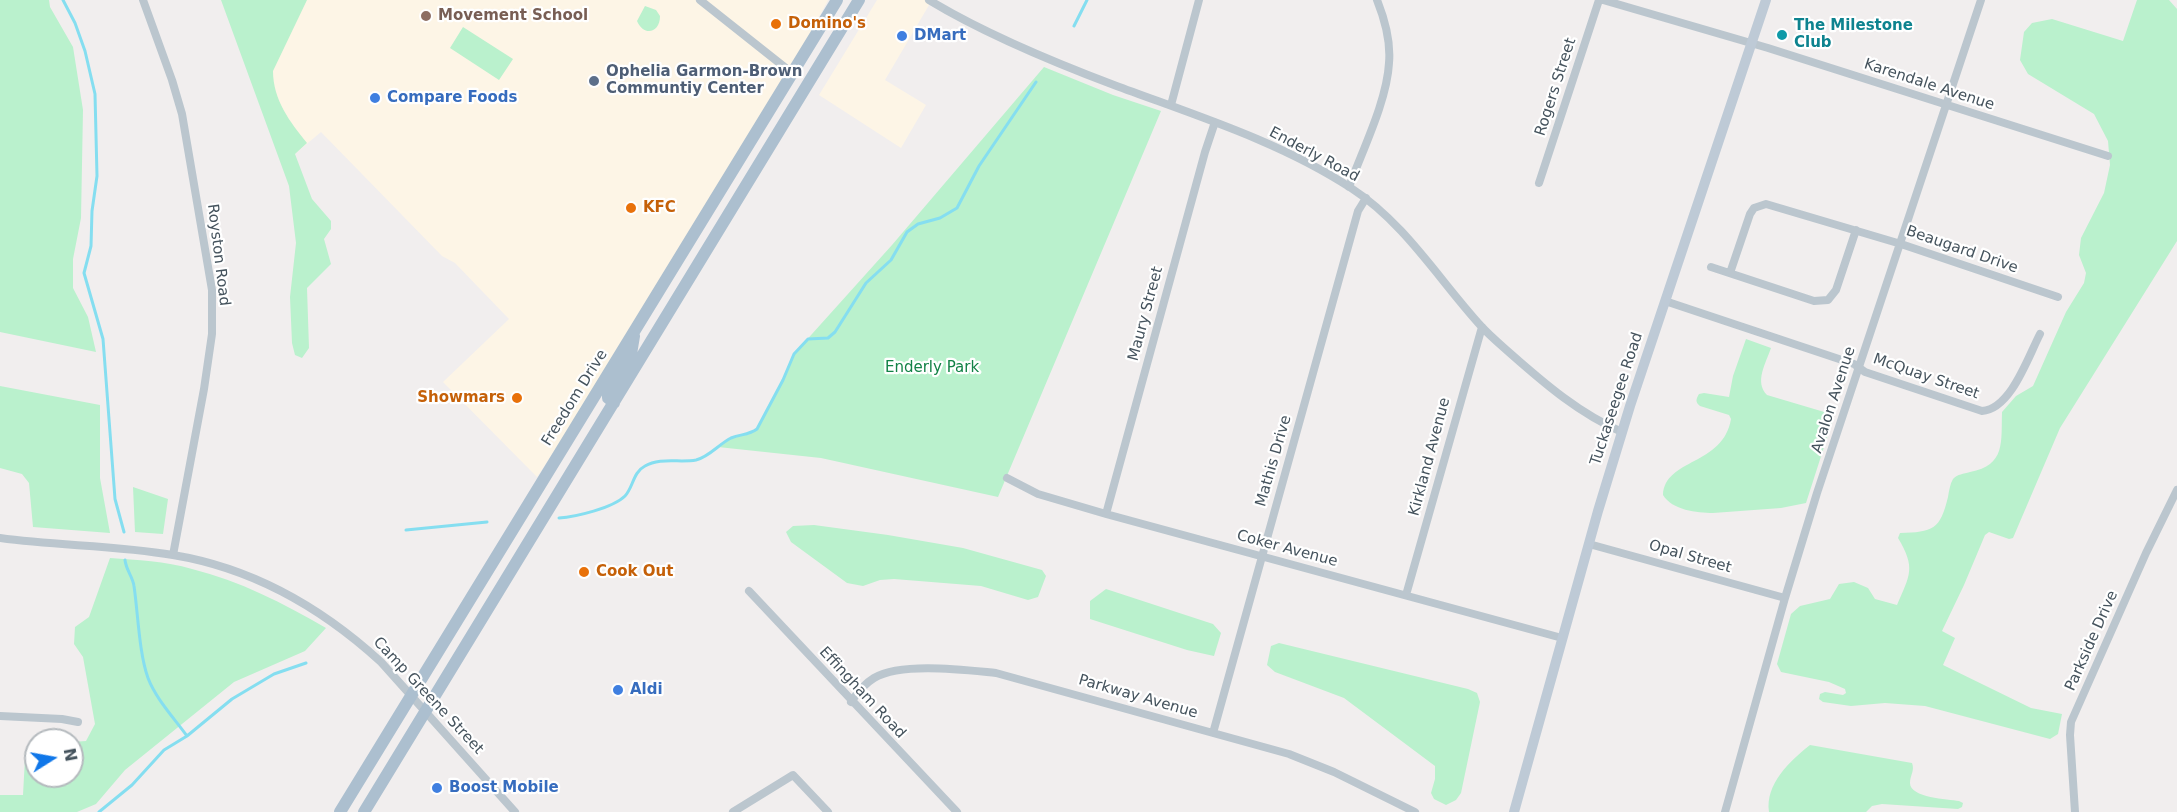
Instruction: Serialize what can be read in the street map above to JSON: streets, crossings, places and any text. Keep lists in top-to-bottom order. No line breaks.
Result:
{"streets":{"main road":["Freedom Drive","Tuckaseegee Road"],"street":["Karendale Avenue","Rogers Street","Enderly Road","Beaugard Drive","Royston Road","Maury Street","McQuay Street","Avalon Avenue","Kirkland Avenue","Mathis Drive","Coker Avenue","Opal Street","Parkside Drive","Effingham Road","Camp Greene Street","Parkway Avenue"]},"crossings":[["Karendale Avenue","Tuckaseegee Road"],["Karendale Avenue","Avalon Avenue"],["Enderly Road","Maury Street"],["Enderly Road","Tuckaseegee Road"],["Enderly Road","Kirkland Avenue"],["Enderly Road","Mathis Drive"],["Beaugard Drive","Avalon Avenue"],["Royston Road","Camp Greene Street"],["Maury Street","Coker Avenue"],["McQuay Street","Tuckaseegee Road"],["McQuay Street","Avalon Avenue"],["Freedom Drive","Camp Greene Street"],["Tuckaseegee Road","Coker Avenue"],["Tuckaseegee Road","Opal Street"],["Avalon Avenue","Opal Street"],["Kirkland Avenue","Coker Avenue"],["Mathis Drive","Coker Avenue"],["Mathis Drive","Parkway Avenue"],["Effingham Road","Parkway Avenue"]],"parks":["Enderly Park"],"places":["Movement School","Domino's","The Milestone Club","DMart","Ophelia Garmon-Brown Communtiy Center","Compare Foods","KFC","Showmars","Cook Out","Aldi","Boost Mobile"],"north":"right"}
